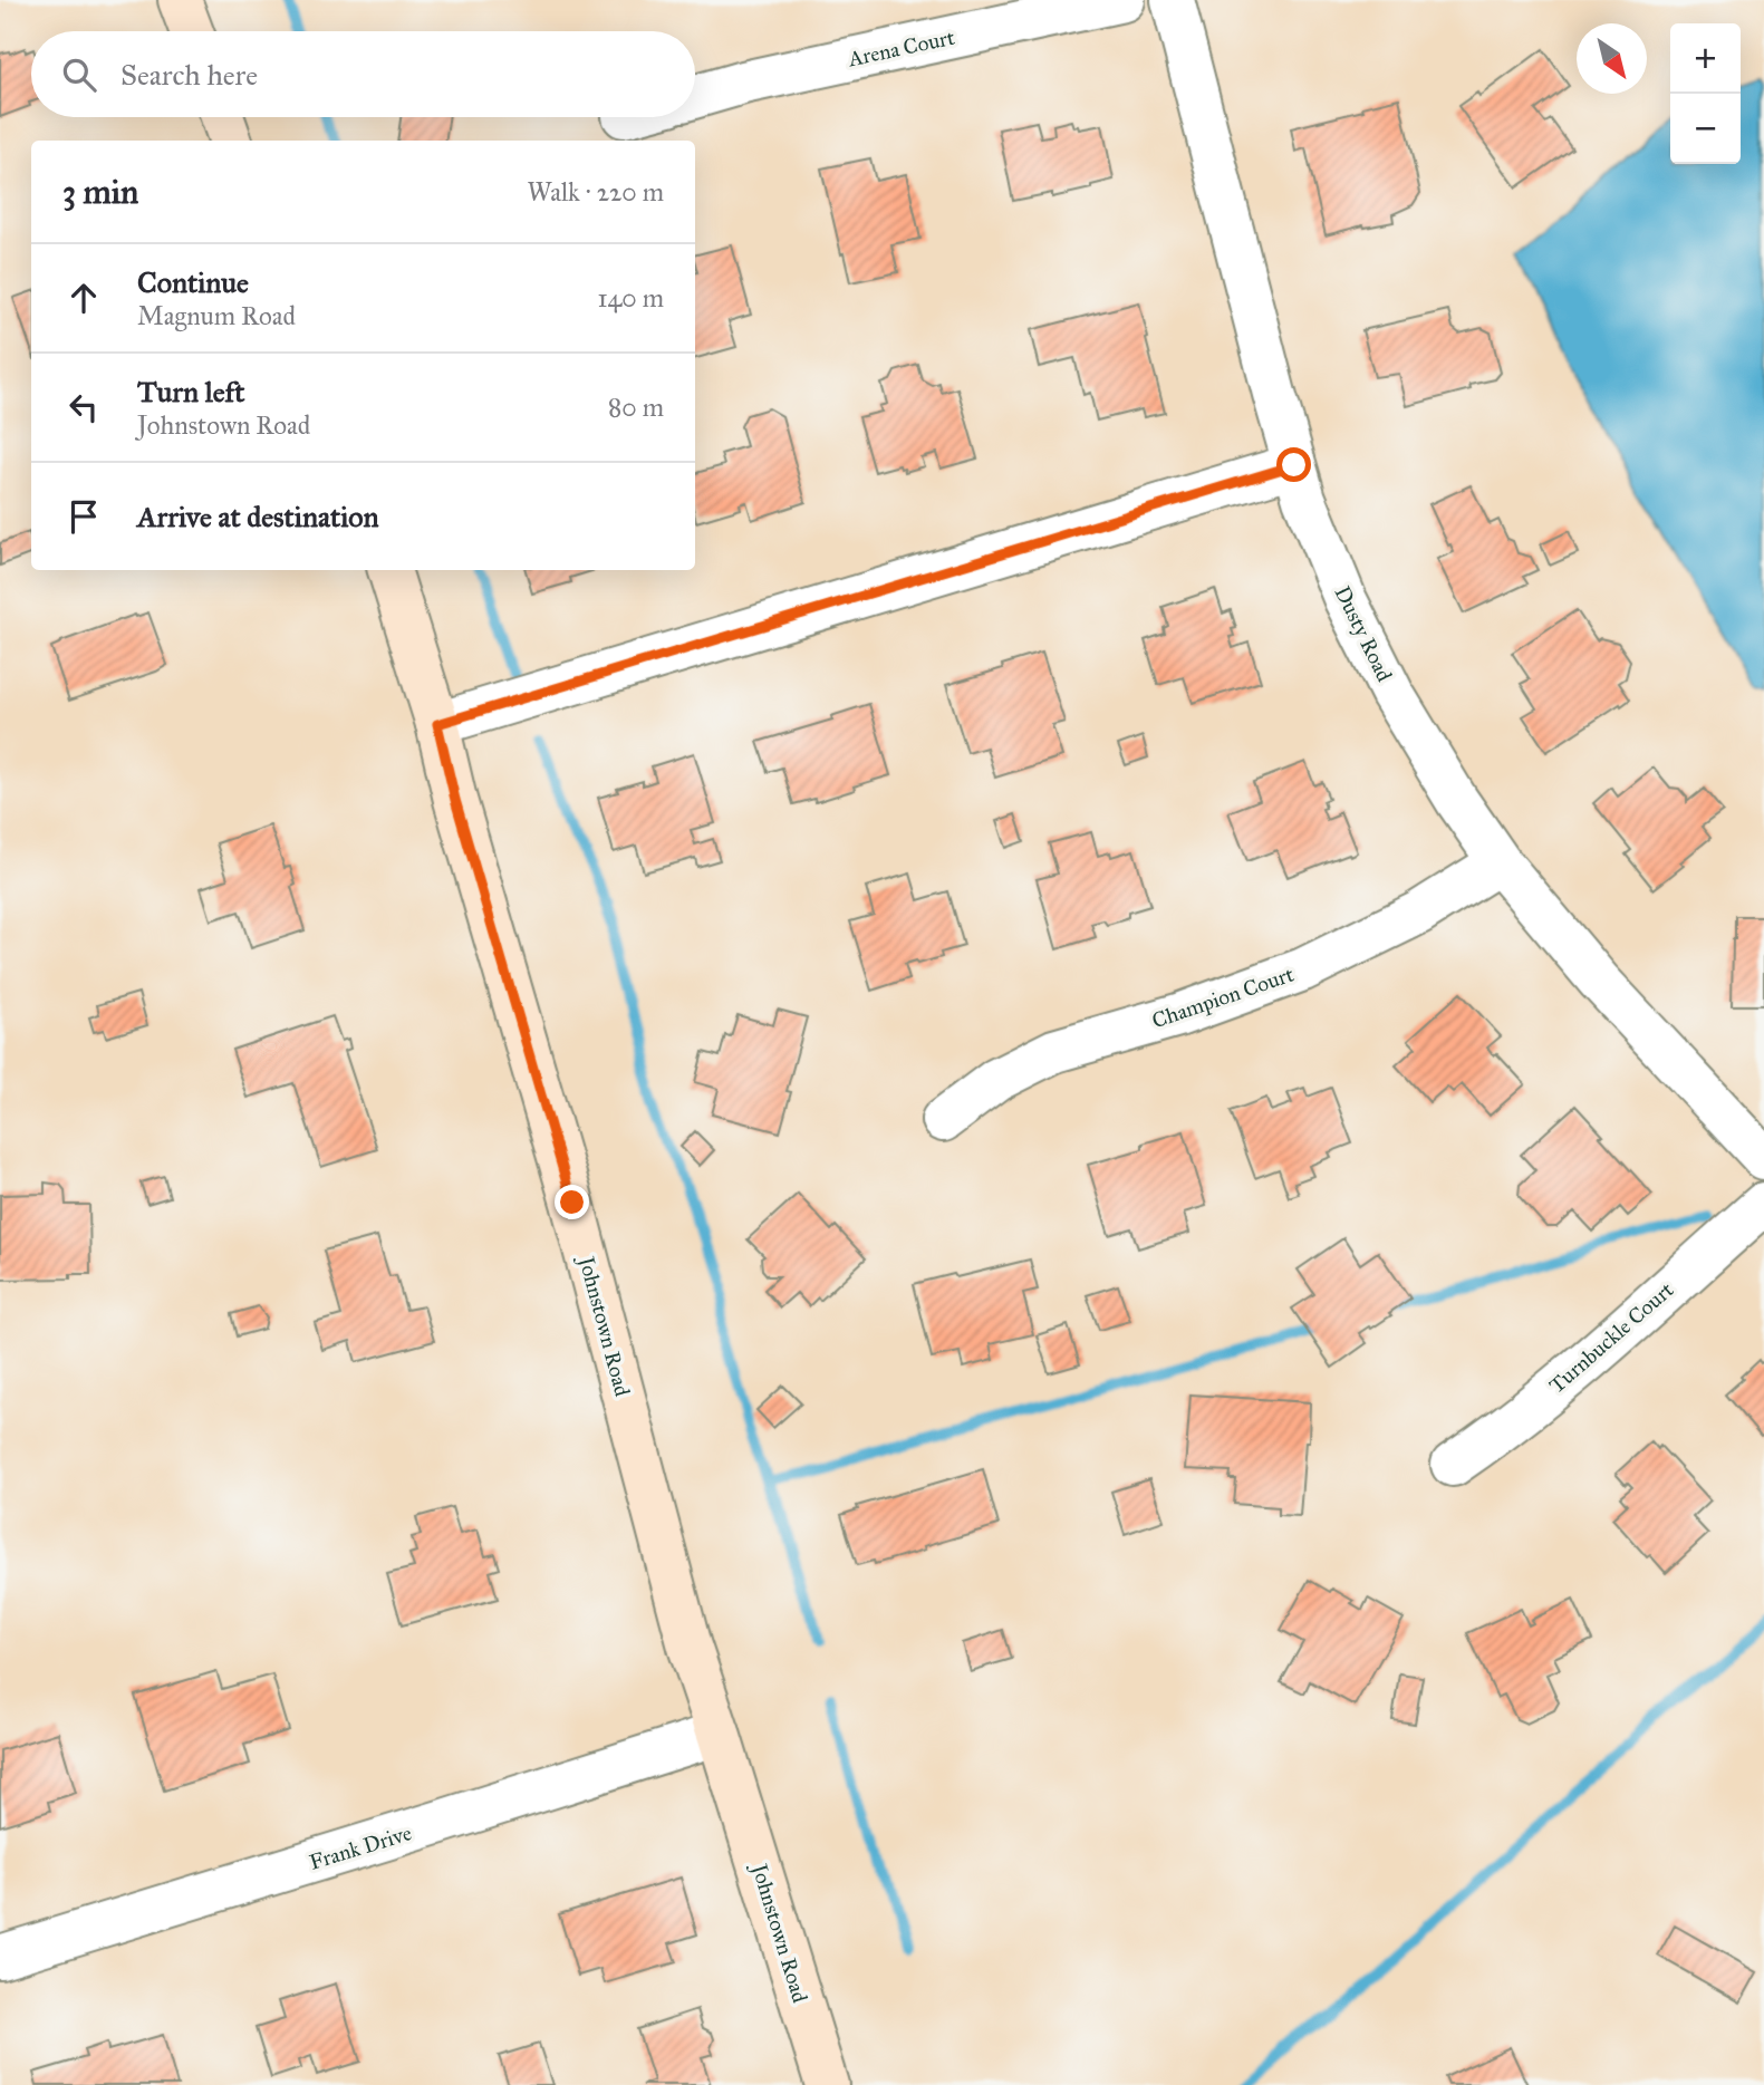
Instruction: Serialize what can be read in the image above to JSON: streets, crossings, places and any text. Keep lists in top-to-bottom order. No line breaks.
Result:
{"streets":{"main road":["Johnstown Road"],"street":["Arena Court","Dusty Road","Champion Court","Turnbuckle Court","Frank Drive"]},"crossings":[["Dusty Road","Champion Court"],["Johnstown Road","Frank Drive"]],"north":"bottom right","page":{"map_buttons":["+","−"],"search":"Search here","heading":["3 min","Walk · 220 m"],"list":[["Continue","Magnum Road","140 m"],["Turn left","Johnstown Road","80 m"],"Arrive at destination"]}}
